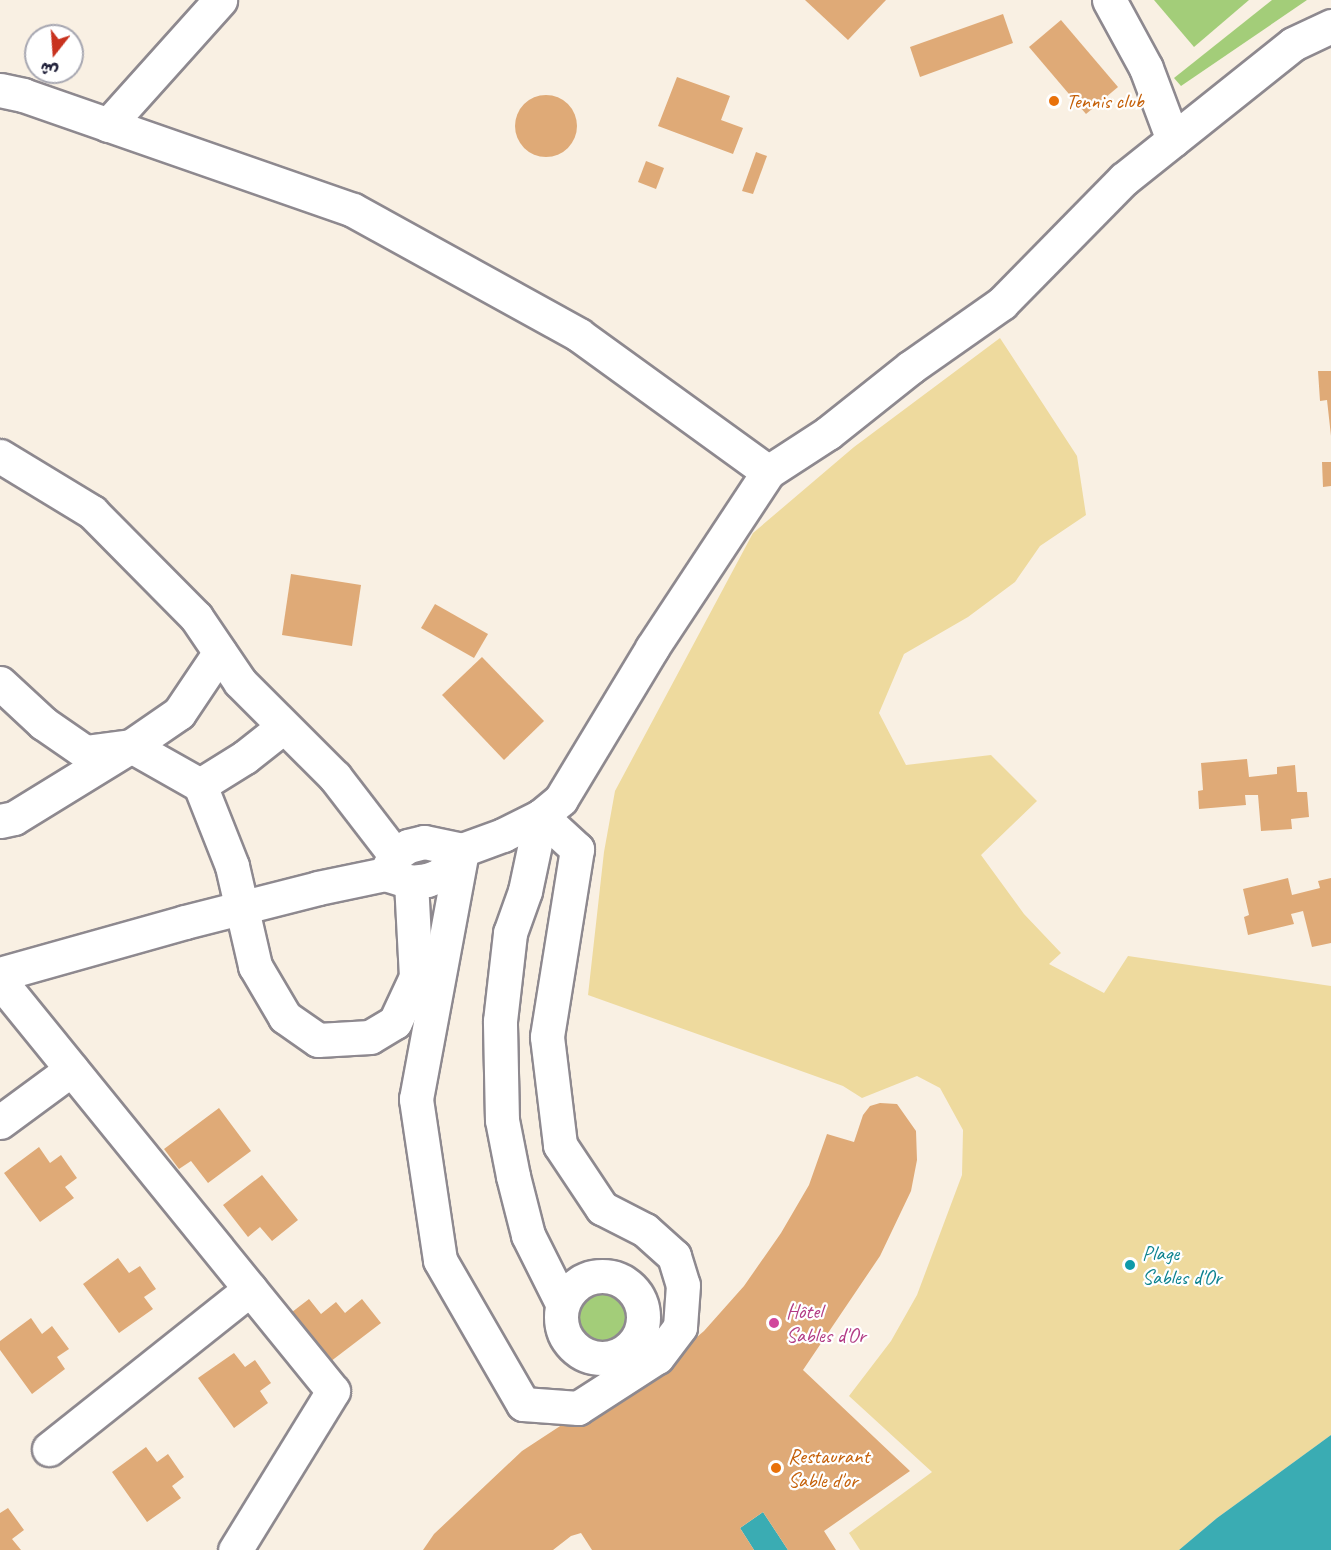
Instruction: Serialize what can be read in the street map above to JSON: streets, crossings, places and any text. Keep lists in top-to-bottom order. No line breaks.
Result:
{"places":["Tennis club","Plage Sables d'Or","Hôtel Sables d'Or","Restaurant Sable d'or"],"north":"bottom"}
